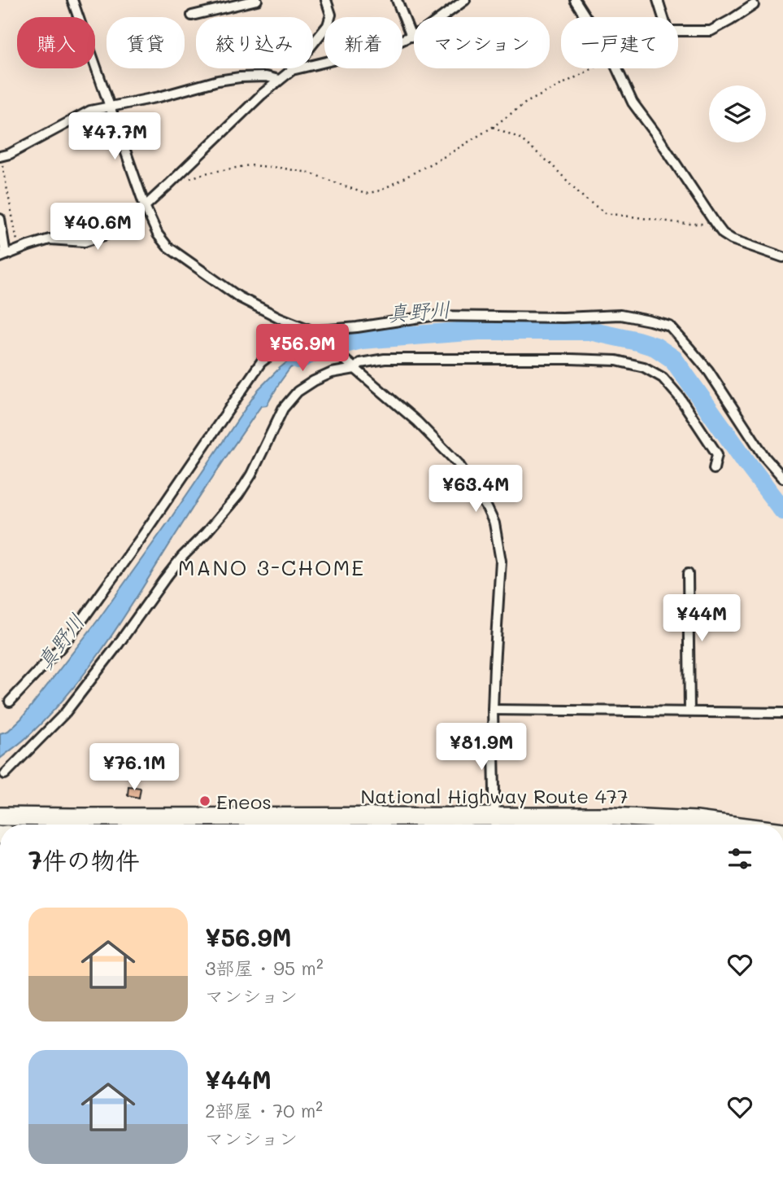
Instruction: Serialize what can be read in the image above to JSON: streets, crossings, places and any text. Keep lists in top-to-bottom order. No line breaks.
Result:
{"streets":{"highway":["National Highway Route 477"]},"districts":["MANO 3-CHOME"],"water":["真野川"],"places":["Eneos"],"page":{"chip":["購入","賃貸","絞り込み","新着","マンション","一戸建て"],"price":["¥47.7M","¥40.6M","¥56.9M","¥63.4M","¥44M","¥81.9M","¥76.1M"],"heading":"7件の物件","list":[{"name":"¥56.9M","note":"3部屋 · 95 m² · マンション"},{"name":"¥44M","note":"2部屋 · 70 m² · マンション"}]}}
